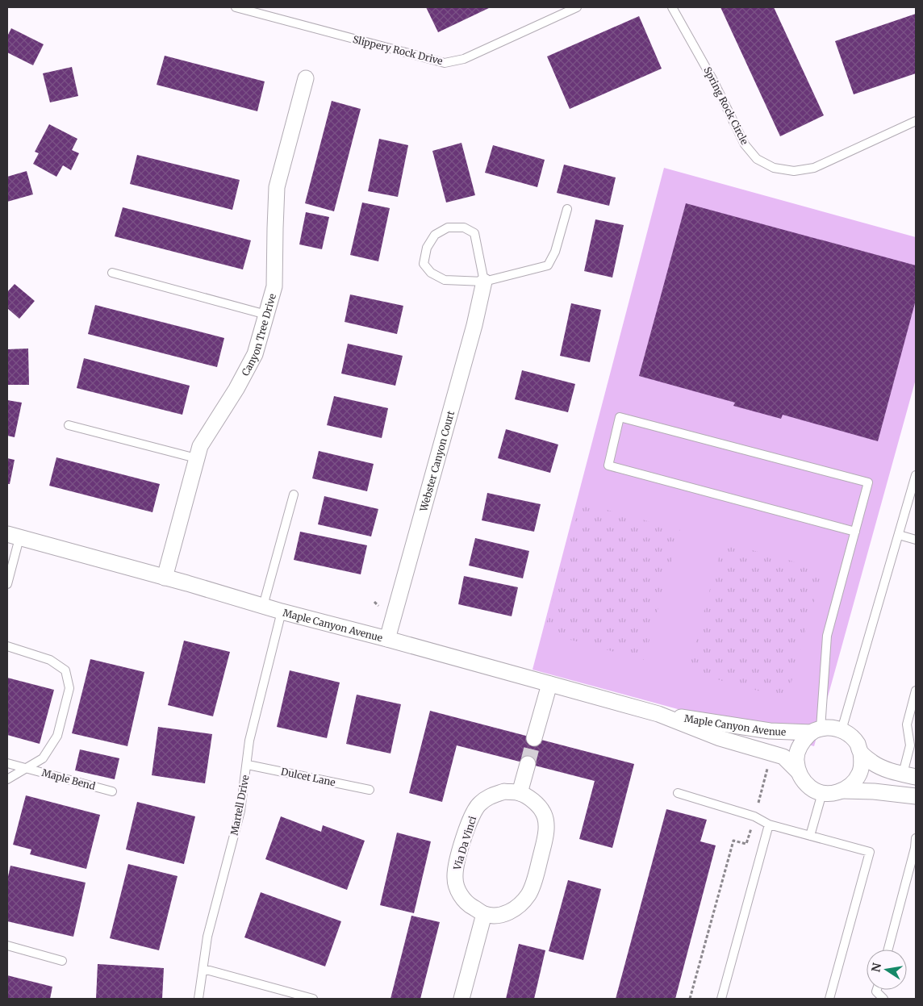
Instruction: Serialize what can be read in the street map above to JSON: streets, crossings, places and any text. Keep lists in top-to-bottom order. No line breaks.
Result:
{"streets":{"street":["Canyon Tree Drive","Webster Canyon Court","Maple Canyon Avenue","Via Da Vinci"],"lane":["Slippery Rock Drive","Spring Rock Circle","Dulcet Lane","Maple Bend","Martell Drive"]},"crossings":[["Canyon Tree Drive","Maple Canyon Avenue"],["Webster Canyon Court","Maple Canyon Avenue"],["Maple Canyon Avenue","Martell Drive"],["Dulcet Lane","Martell Drive"]],"north":"left"}
